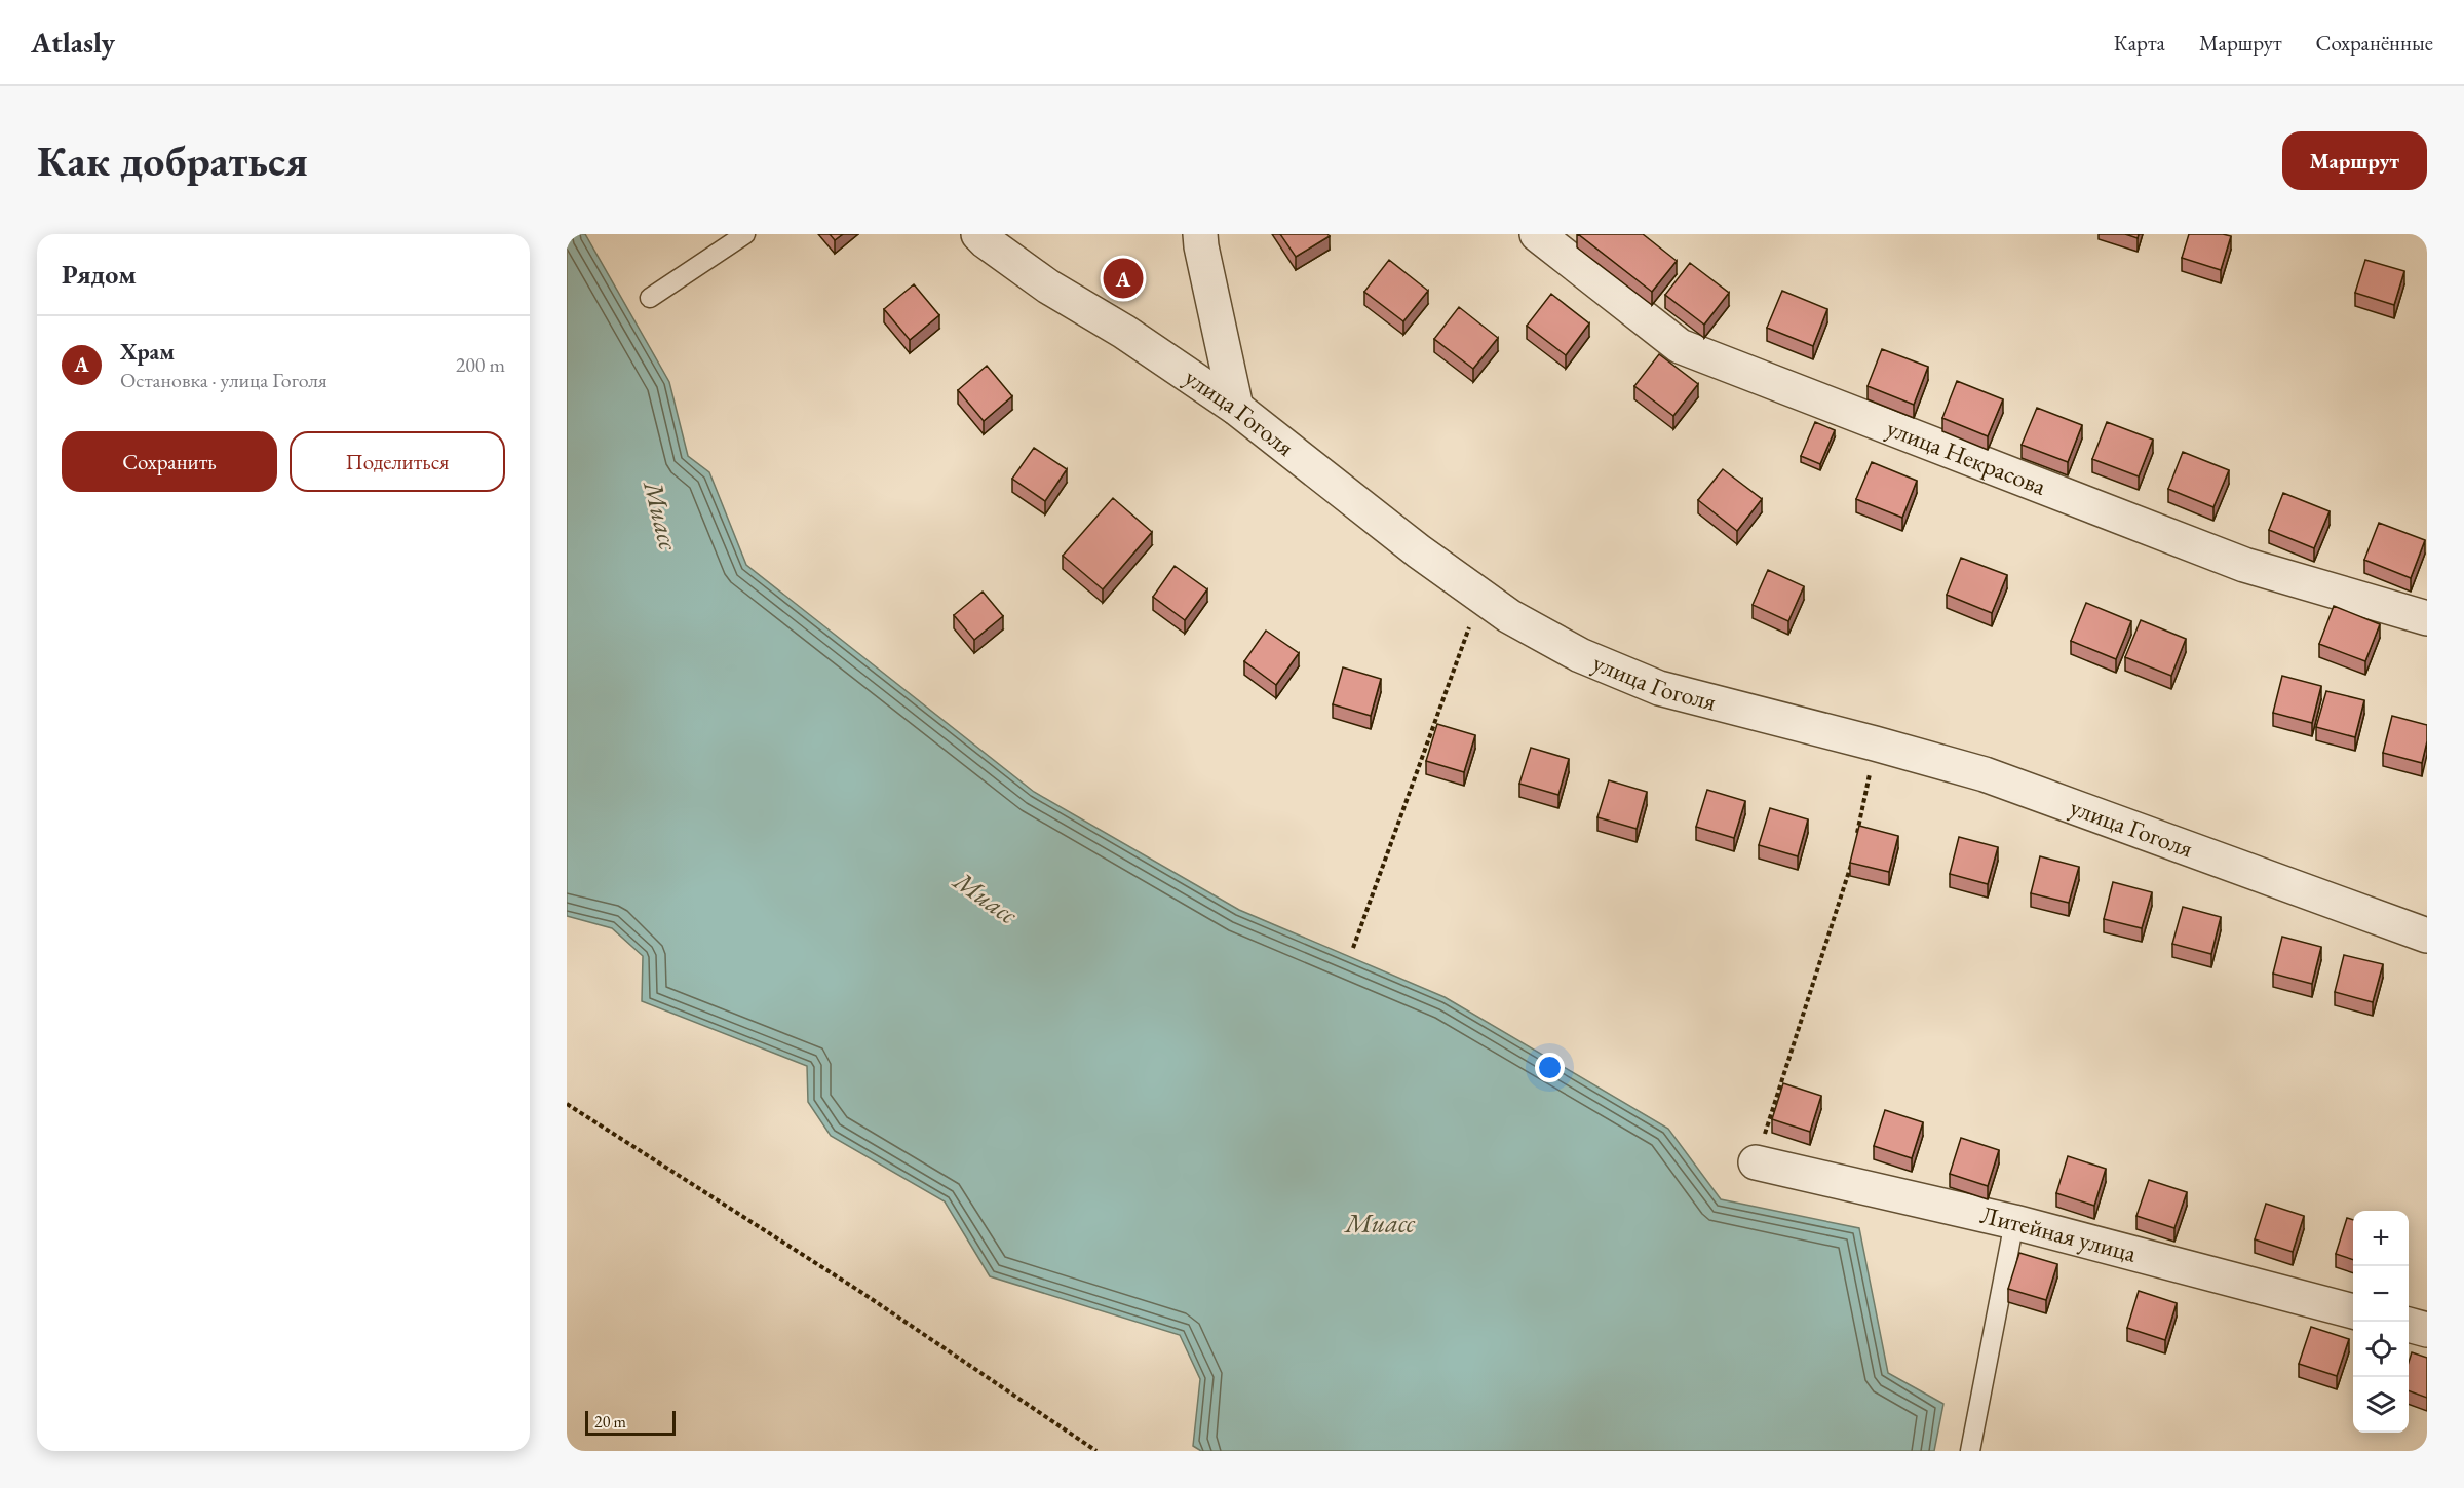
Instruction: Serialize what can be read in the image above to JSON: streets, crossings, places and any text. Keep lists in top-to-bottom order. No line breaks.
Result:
{"streets":{"street":["улица Гоголя","улица Некрасова","Литейная улица"]},"water":["Миасс"],"scale_bar":"20 m","page":{"header":"Atlasly","nav":["Карта","Маршрут","Сохранённые"],"buttons":["Маршрут",["Сохранить","Поделиться"]],"title":"Как добраться","heading":"Рядом","pins":"A","list":[{"mark":"A","name":"Храм","note":"Остановка · улица Гоголя","value":"200 m"}],"map_buttons":["+","−"],"scale":"20 m"}}
